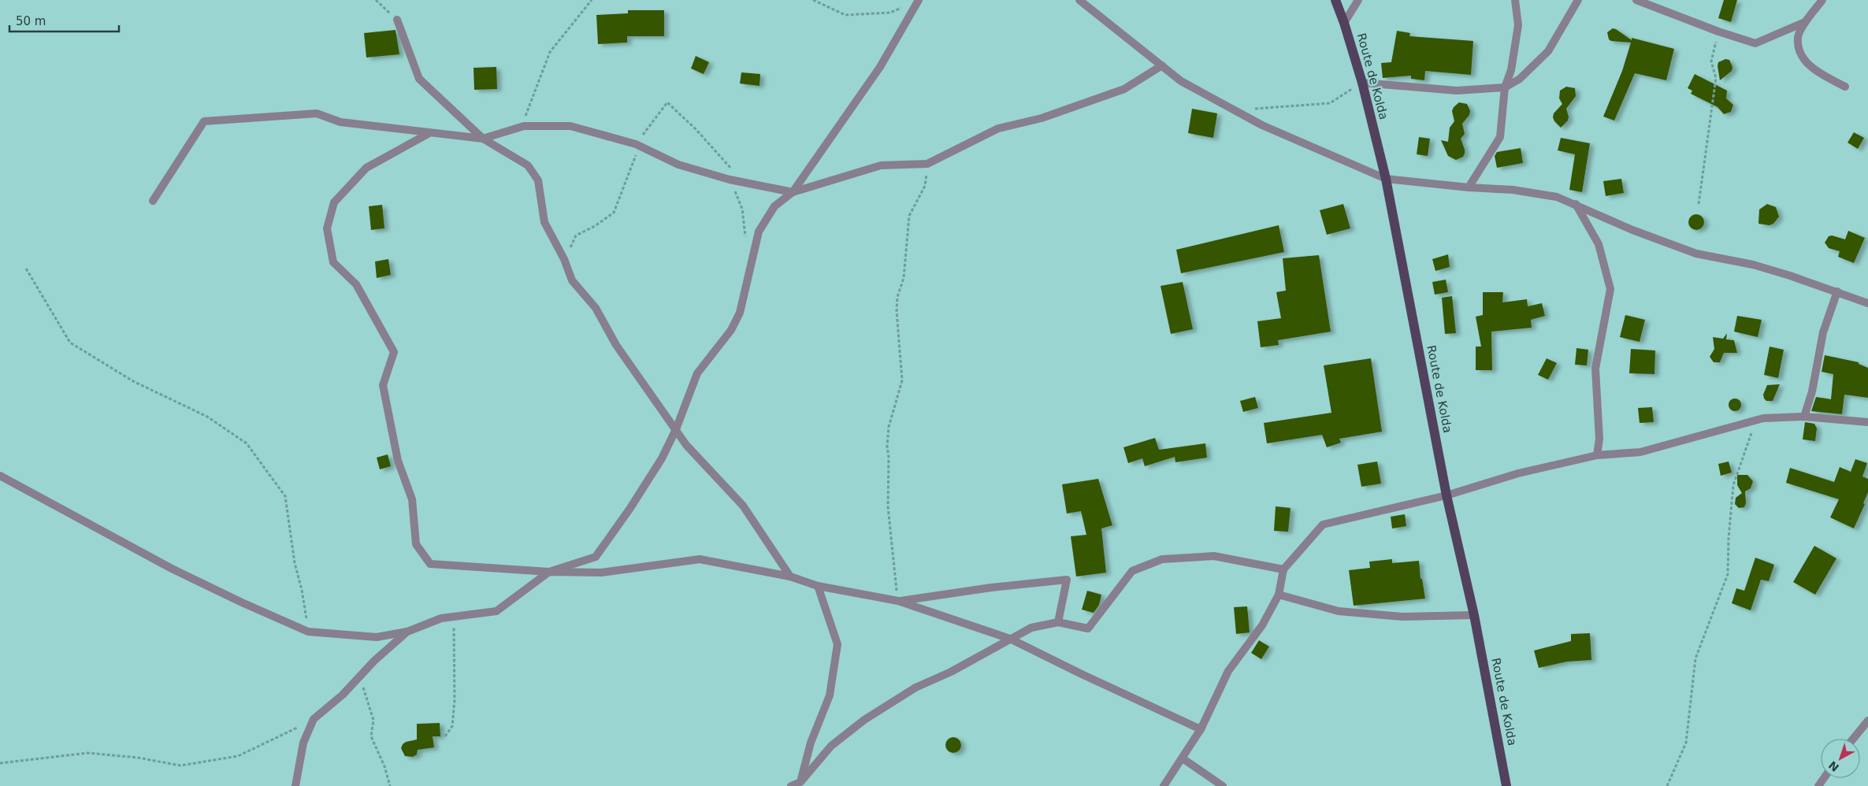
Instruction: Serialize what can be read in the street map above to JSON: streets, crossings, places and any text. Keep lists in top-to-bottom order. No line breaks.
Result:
{"streets":{"main road":["Route de Kolda"]},"scale_bar":"50 m","north":"bottom left"}
